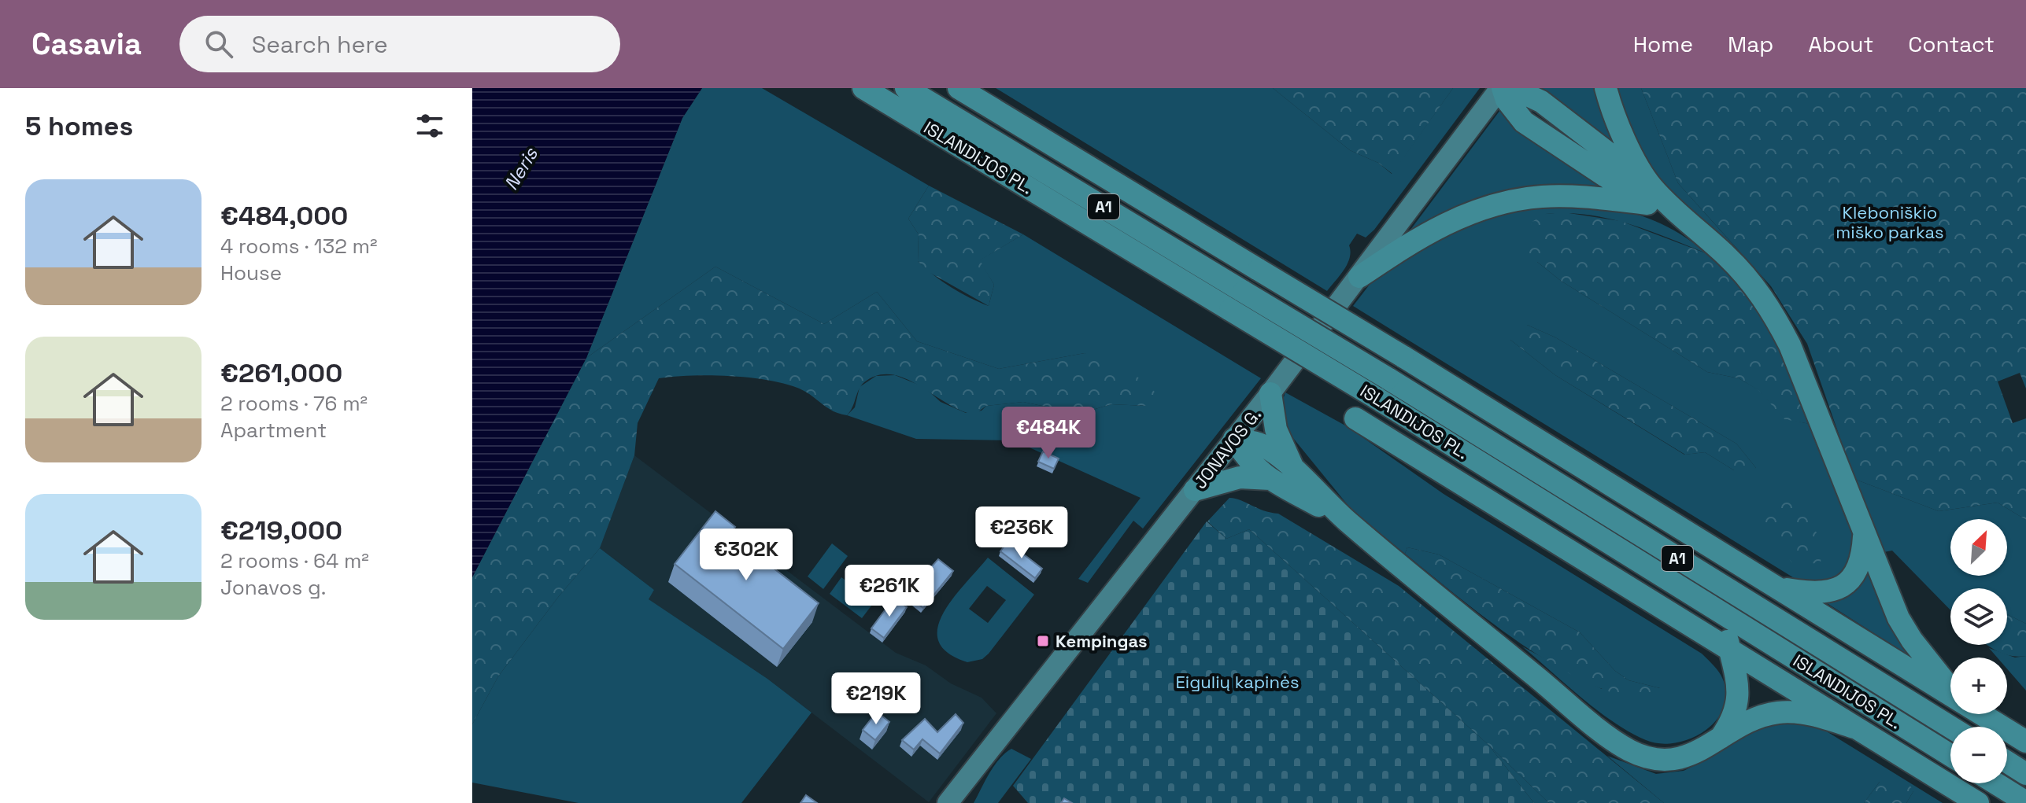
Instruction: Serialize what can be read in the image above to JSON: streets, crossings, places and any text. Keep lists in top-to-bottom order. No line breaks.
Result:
{"streets":{"highway":["ISLANDIJOS PL.","A1"],"main road":["JONAVOS G."]},"water":["Neris"],"parks":["Kleboniškio miško parkas","Eigulių kapinės"],"places":{"transit":["Kempingas"]},"north":"top right","page":{"header":"Casavia","search":"Search here","nav":["Home","Map","About","Contact"],"heading":"5 homes","list":[{"name":"€484,000","note":"4 rooms · 132 m² · House"},{"name":"€261,000","note":"2 rooms · 76 m² · Apartment"},{"name":"€219,000","note":"2 rooms · 64 m² · Jonavos g."}],"price":["€484K","€236K","€302K","€261K","€219K"],"map_buttons":["+","−"]}}
